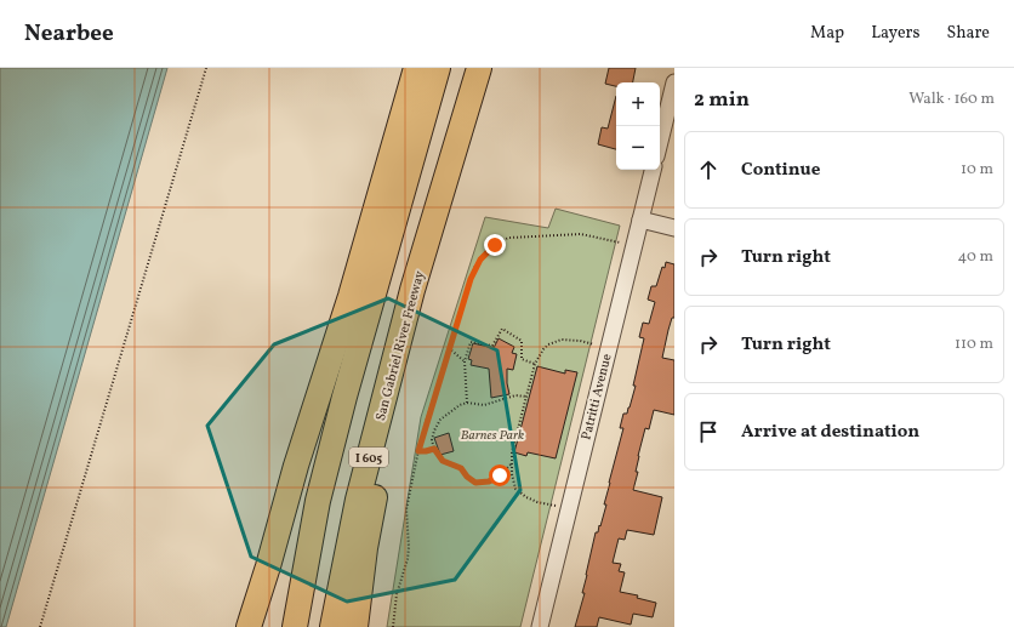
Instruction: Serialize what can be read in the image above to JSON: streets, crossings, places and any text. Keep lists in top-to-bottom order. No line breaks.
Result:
{"streets":{"highway":["San Gabriel River Freeway","I 605"],"street":["Patritti Avenue"]},"parks":["Barnes Park"],"page":{"header":"Nearbee","nav":["Map","Layers","Share"],"heading":["2 min","Walk · 160 m"],"map_buttons":["+","−"],"list":[["Continue","10 m"],["Turn right","40 m"],["Turn right","110 m"],"Arrive at destination"]}}
